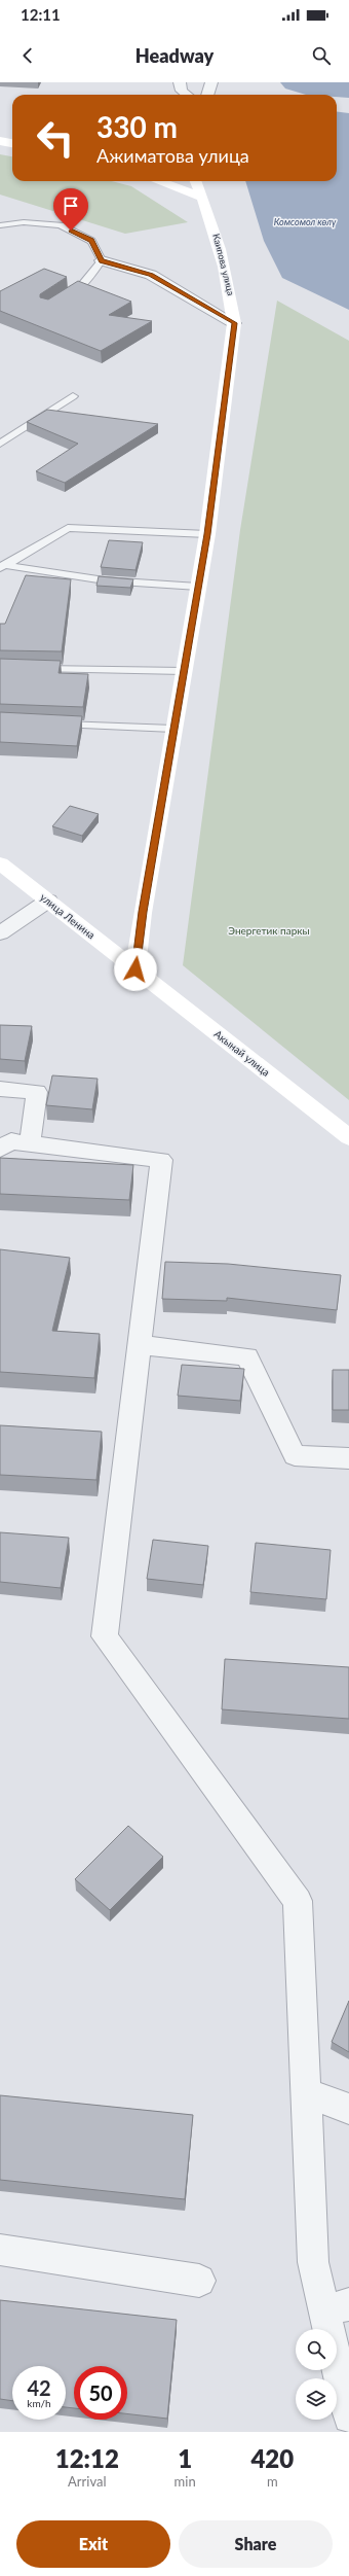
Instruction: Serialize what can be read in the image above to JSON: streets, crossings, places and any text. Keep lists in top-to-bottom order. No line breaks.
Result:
{"streets":{"main road":["Каипова улица","улица Ленина","Акынай улица"]},"crossings":[["Каипова улица","улица Ленина"],["Каипова улица","Акынай улица"],["улица Ленина","Акынай улица"]],"water":["Комсомол көлү"],"parks":["Энергетик паркы"],"page":{"status":"12:11","header":"Headway","turn":["330 m","Ажиматова улица"],"speed":"42 km/h","limit":"50","eta":["12:12","Arrival","1","min","420","m"],"buttons":["Exit","Share"]}}
